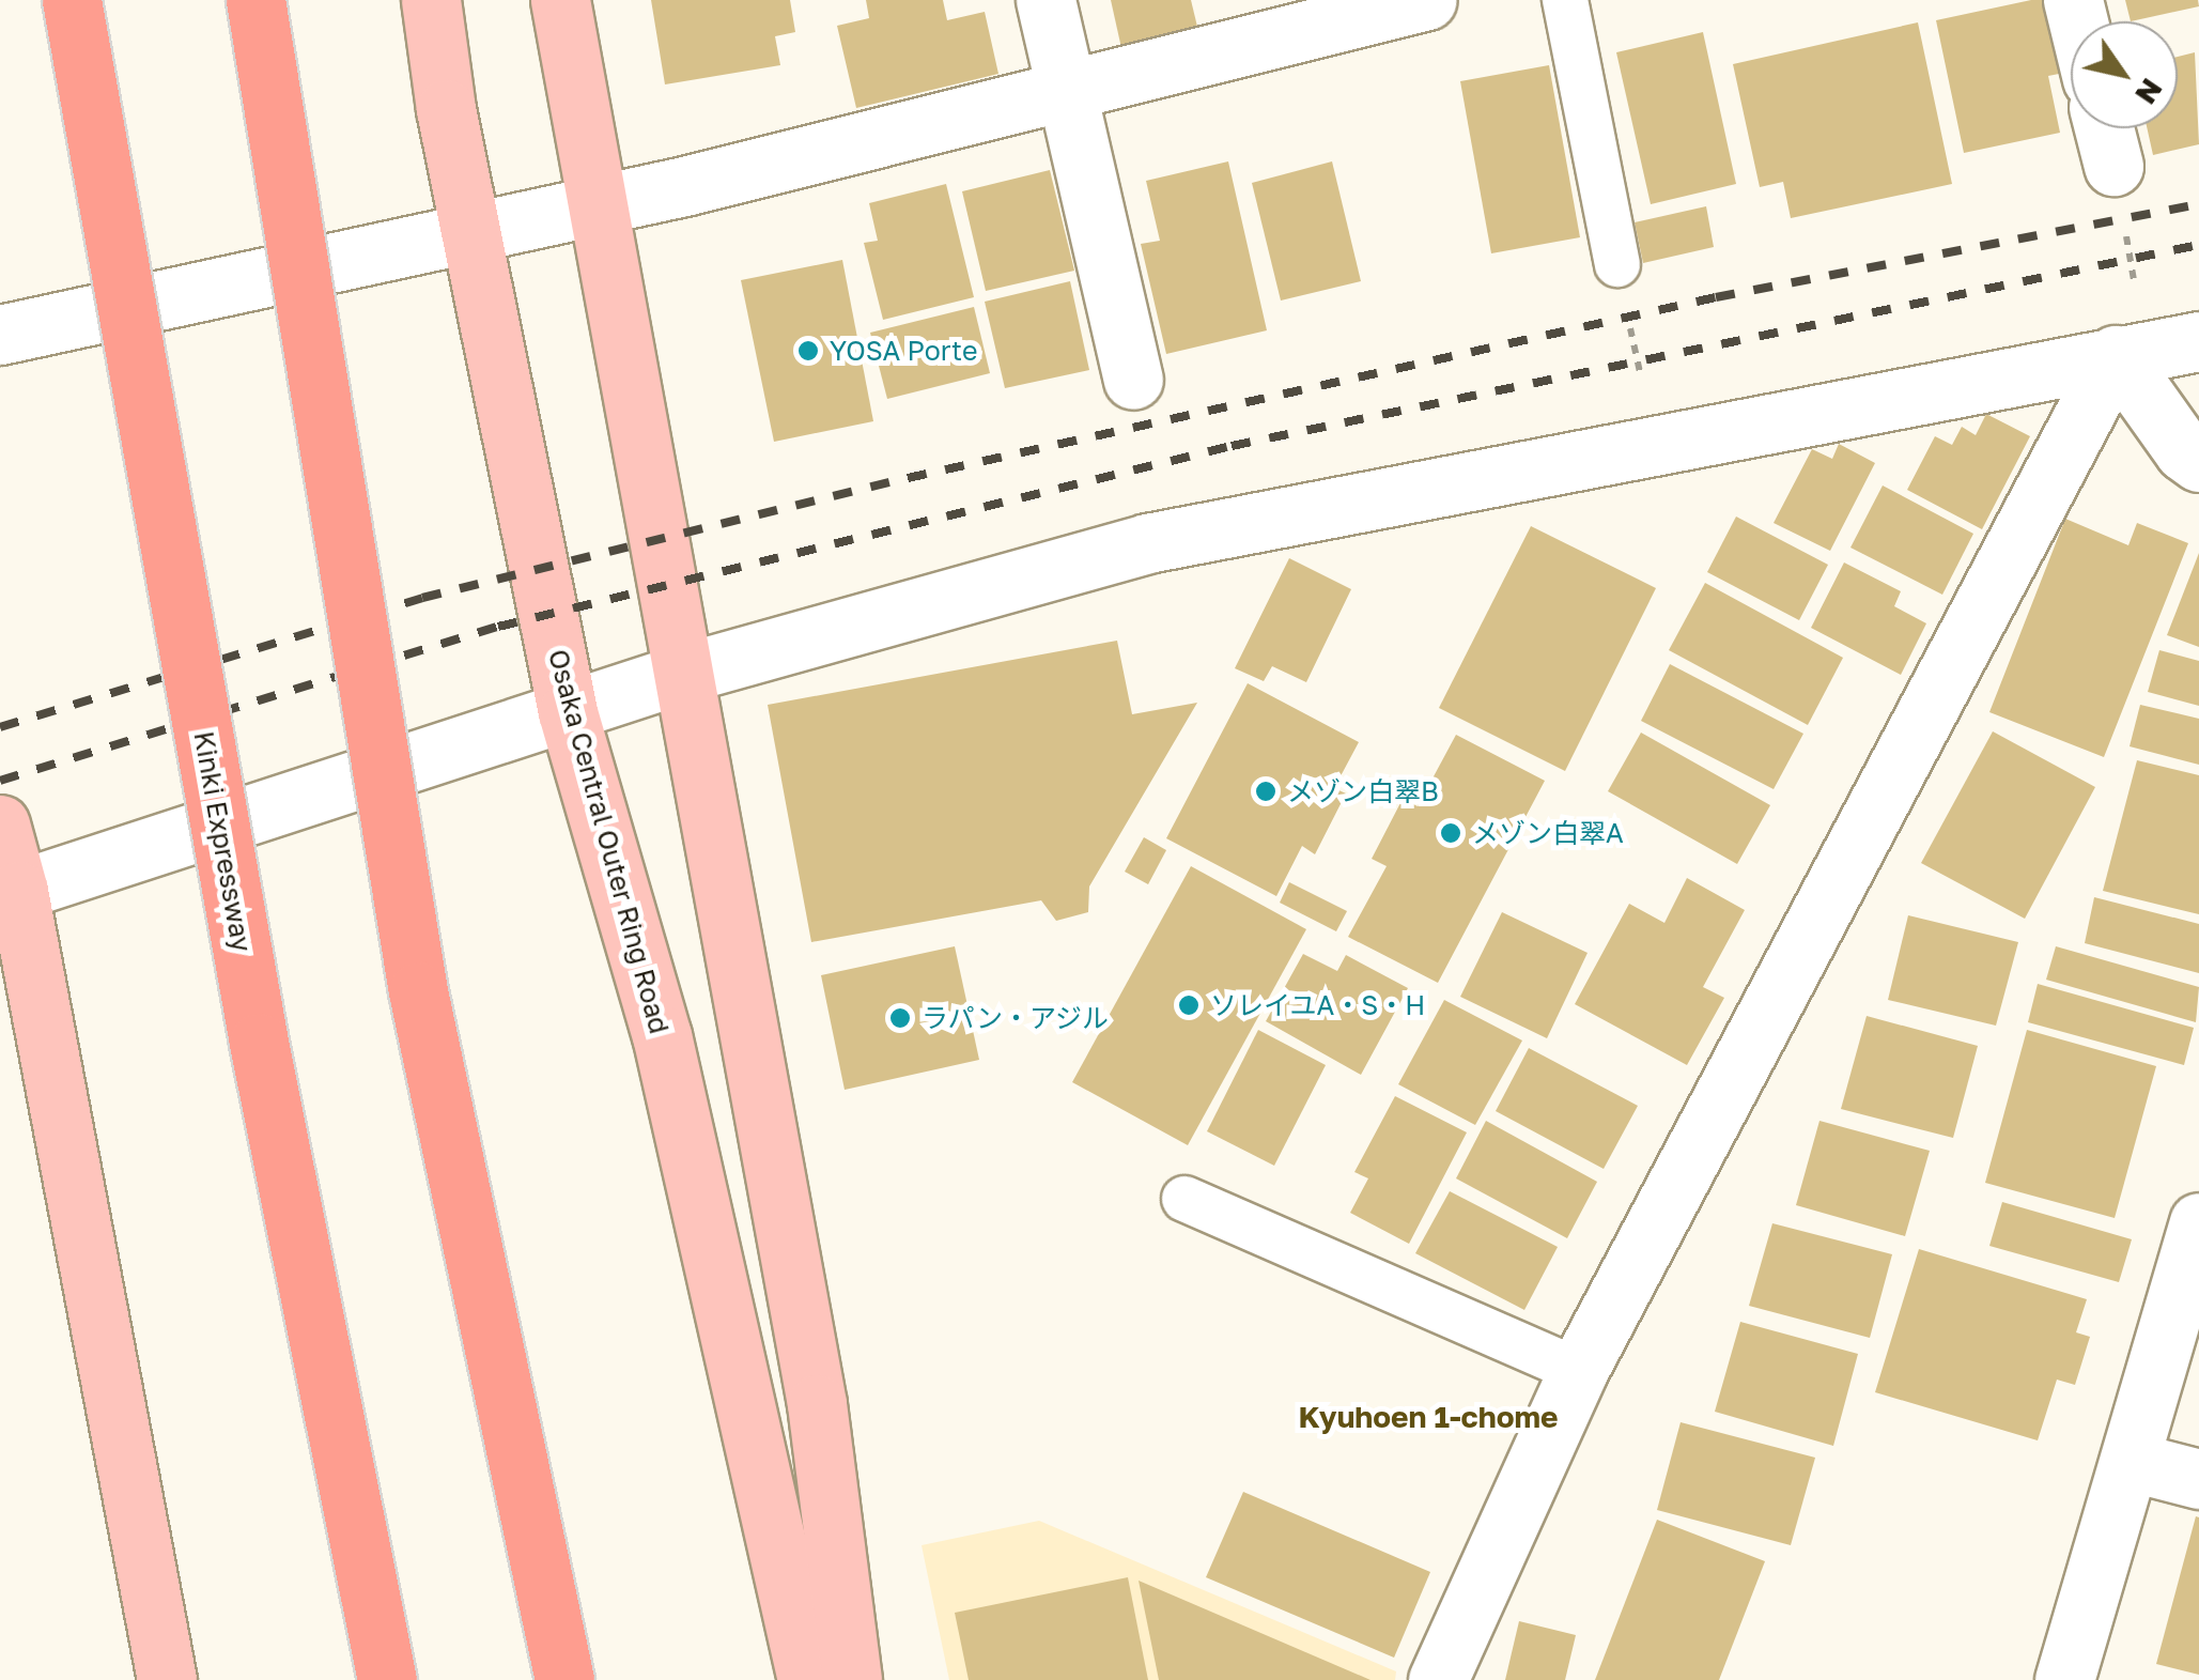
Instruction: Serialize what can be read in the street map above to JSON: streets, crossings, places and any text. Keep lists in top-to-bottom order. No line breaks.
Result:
{"streets":{"highway":["Kinki Expressway"],"main road":["Osaka Central Outer Ring Road"]},"districts":["Kyuhoen 1-chome"],"places":["YOSA Porte","メゾン白翠B","メゾン白翠A","ソレイユA・S・H","ラパン・アジル"],"north":"bottom right"}
